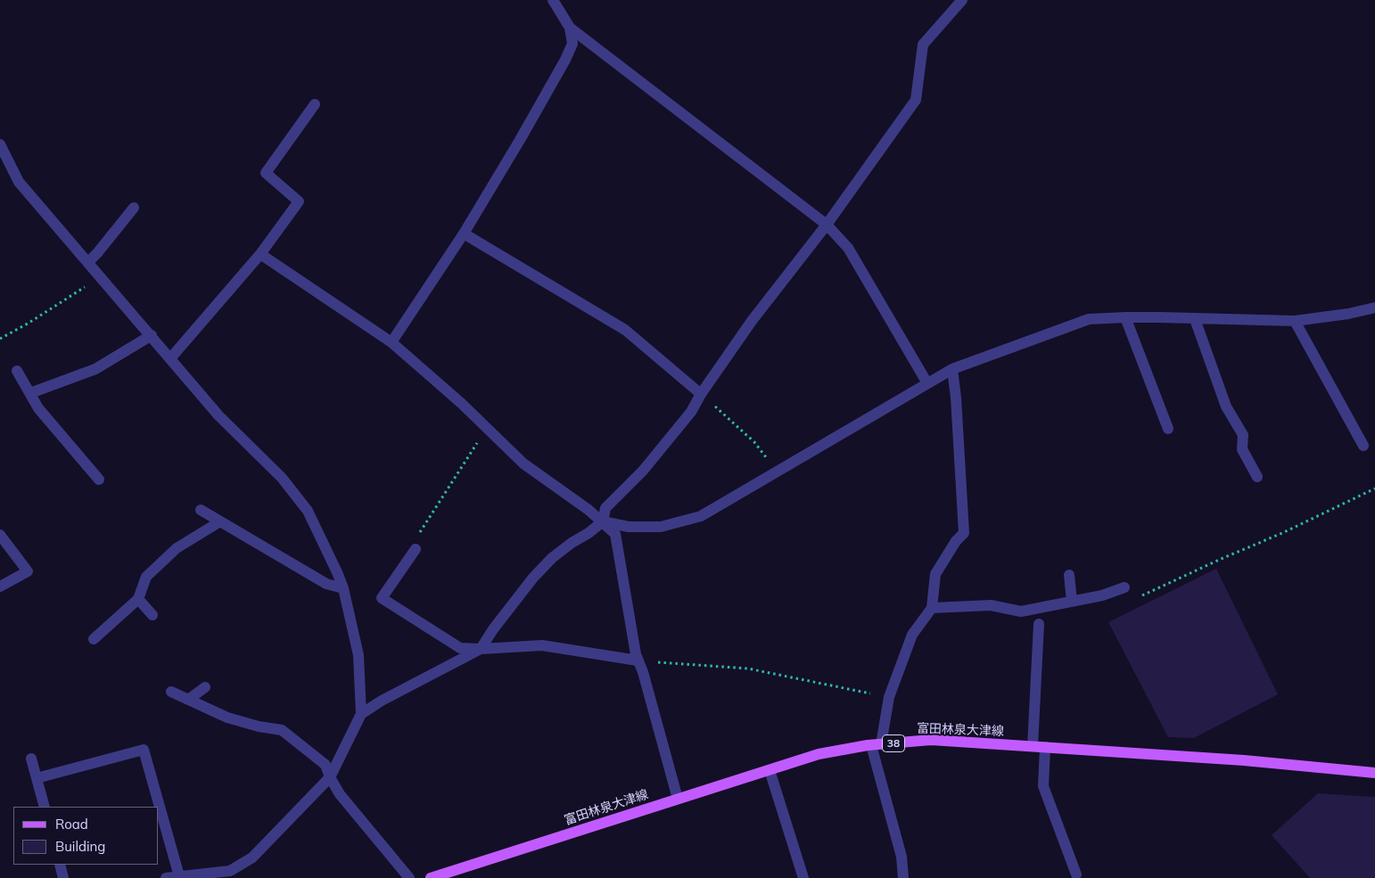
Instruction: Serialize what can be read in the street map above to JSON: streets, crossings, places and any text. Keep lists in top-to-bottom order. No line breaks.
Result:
{"streets":{"main road":["富田林泉大津線","38"]},"legend":["Road","Building"]}
